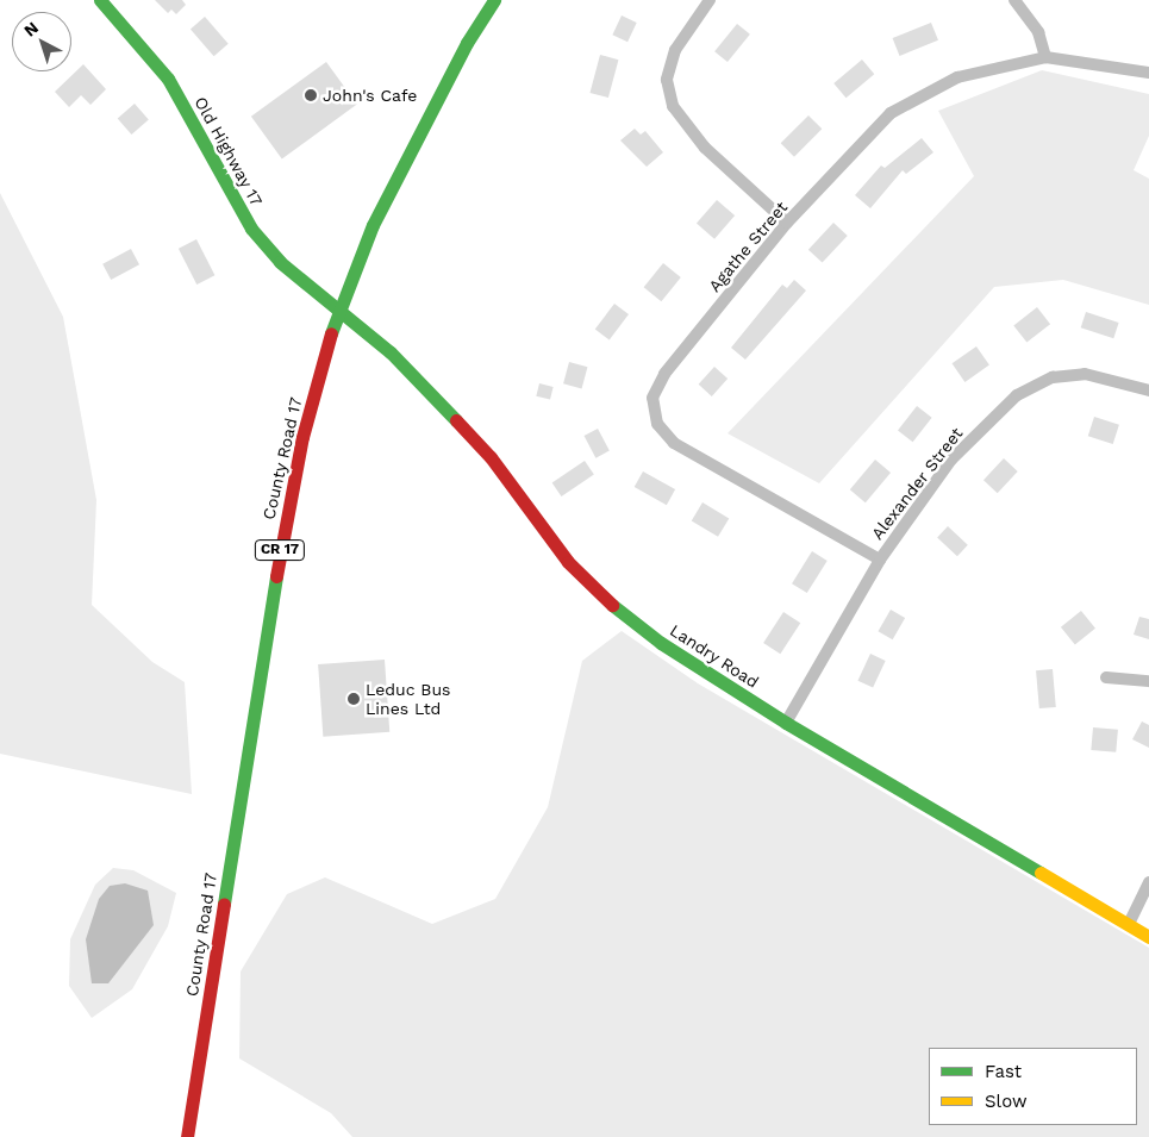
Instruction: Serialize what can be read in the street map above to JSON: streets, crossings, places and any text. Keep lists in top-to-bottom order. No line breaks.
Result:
{"streets":{"main road":["Old Highway 17","County Road 17","CR 17","Landry Road"],"street":["Agathe Street","Alexander Street"]},"crossings":[["Old Highway 17","County Road 17"],["Old Highway 17","Landry Road"],["Agathe Street","Alexander Street"],["County Road 17","Landry Road"],["Alexander Street","Landry Road"]],"places":["John's Cafe","Leduc Bus Lines Ltd"],"legend":["Fast","Slow"],"north":"top left"}
